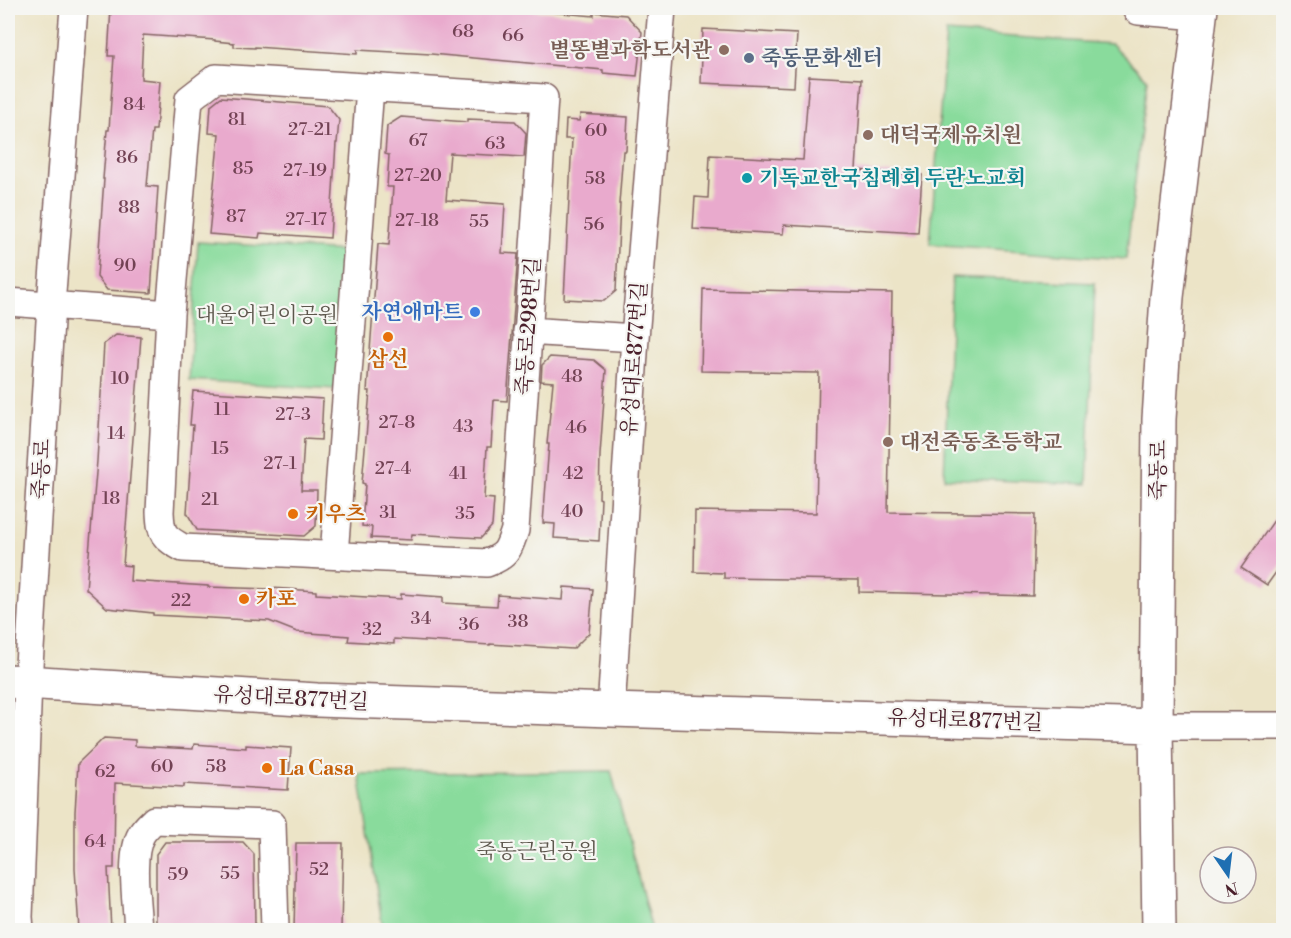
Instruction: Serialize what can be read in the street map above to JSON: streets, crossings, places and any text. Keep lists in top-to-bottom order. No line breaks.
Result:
{"streets":{"street":["죽동로298번길","유성대로877번길","죽동로"]},"crossings":[["유성대로877번길","죽동로"]],"parks":["대울어린이공원","죽동근린공원"],"places":["별똥별과학도서관","죽동문화센터","대덕국제유치원","기독교한국침례회 두란노교회","자연애마트","삼선","대전죽동초등학교","키우츠","카포","La Casa"],"house_numbers":["68","66","84","81","27-21","60","67","63","86","85","27-19","27-20","58","88","87","27-17","27-18","55","56","90","48","10","11","27-3","27-8","43","46","14","15","27-1","27-4","41","42","18","21","40","31","35","22","34","38","36","32","60","58","62","64","52","55","59"],"north":"bottom"}
